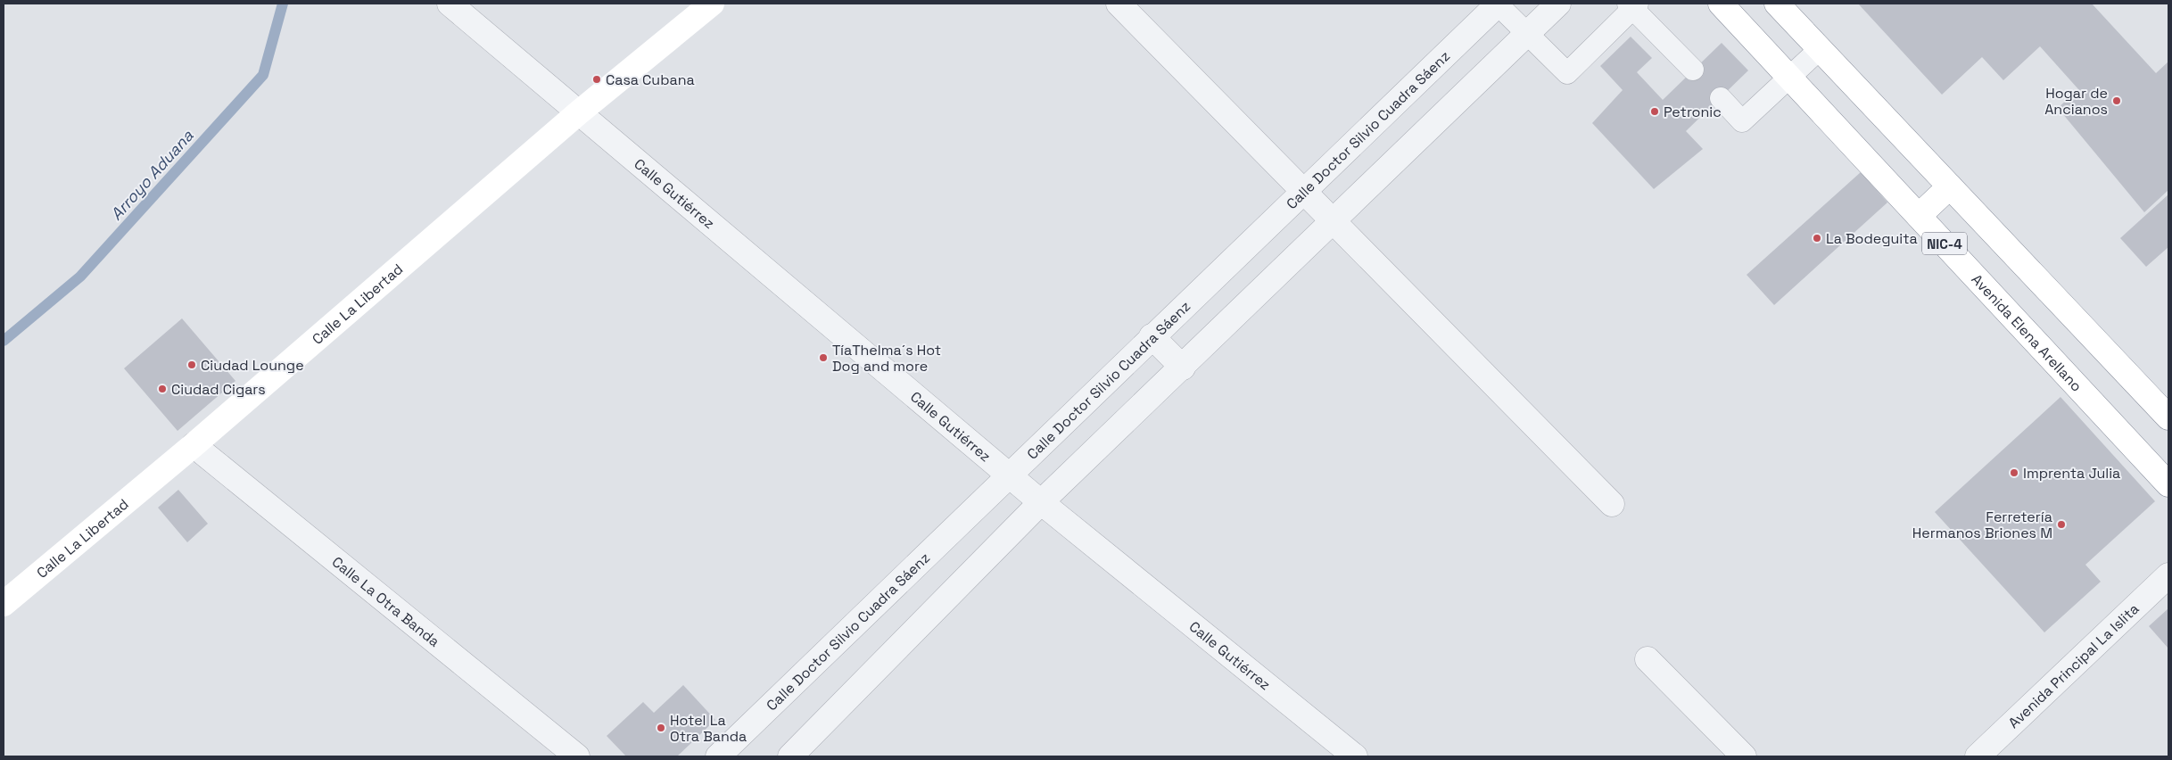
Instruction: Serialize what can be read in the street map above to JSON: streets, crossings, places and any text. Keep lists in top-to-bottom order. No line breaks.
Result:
{"streets":{"main road":["NIC-4","Calle La Libertad","Avenida Elena Arellano"],"street":["Calle Doctor Silvio Cuadra Sáenz","Calle Gutiérrez","Calle La Otra Banda","Avenida Principal La Islita"]},"crossings":[["Calle Doctor Silvio Cuadra Sáenz","Calle Gutiérrez"],["Calle Gutiérrez","Calle La Libertad"],["Calle La Libertad","Calle La Otra Banda"]],"water":["Arroyo Aduana"],"places":["Casa Cubana","Hogar de Ancianos","Petronic","La Bodeguita","TíaThelma´s Hot Dog and more","Ciudad Lounge","Ciudad Cigars","Imprenta Julia","Ferretería Hermanos Briones M","Hotel La Otra Banda"]}
